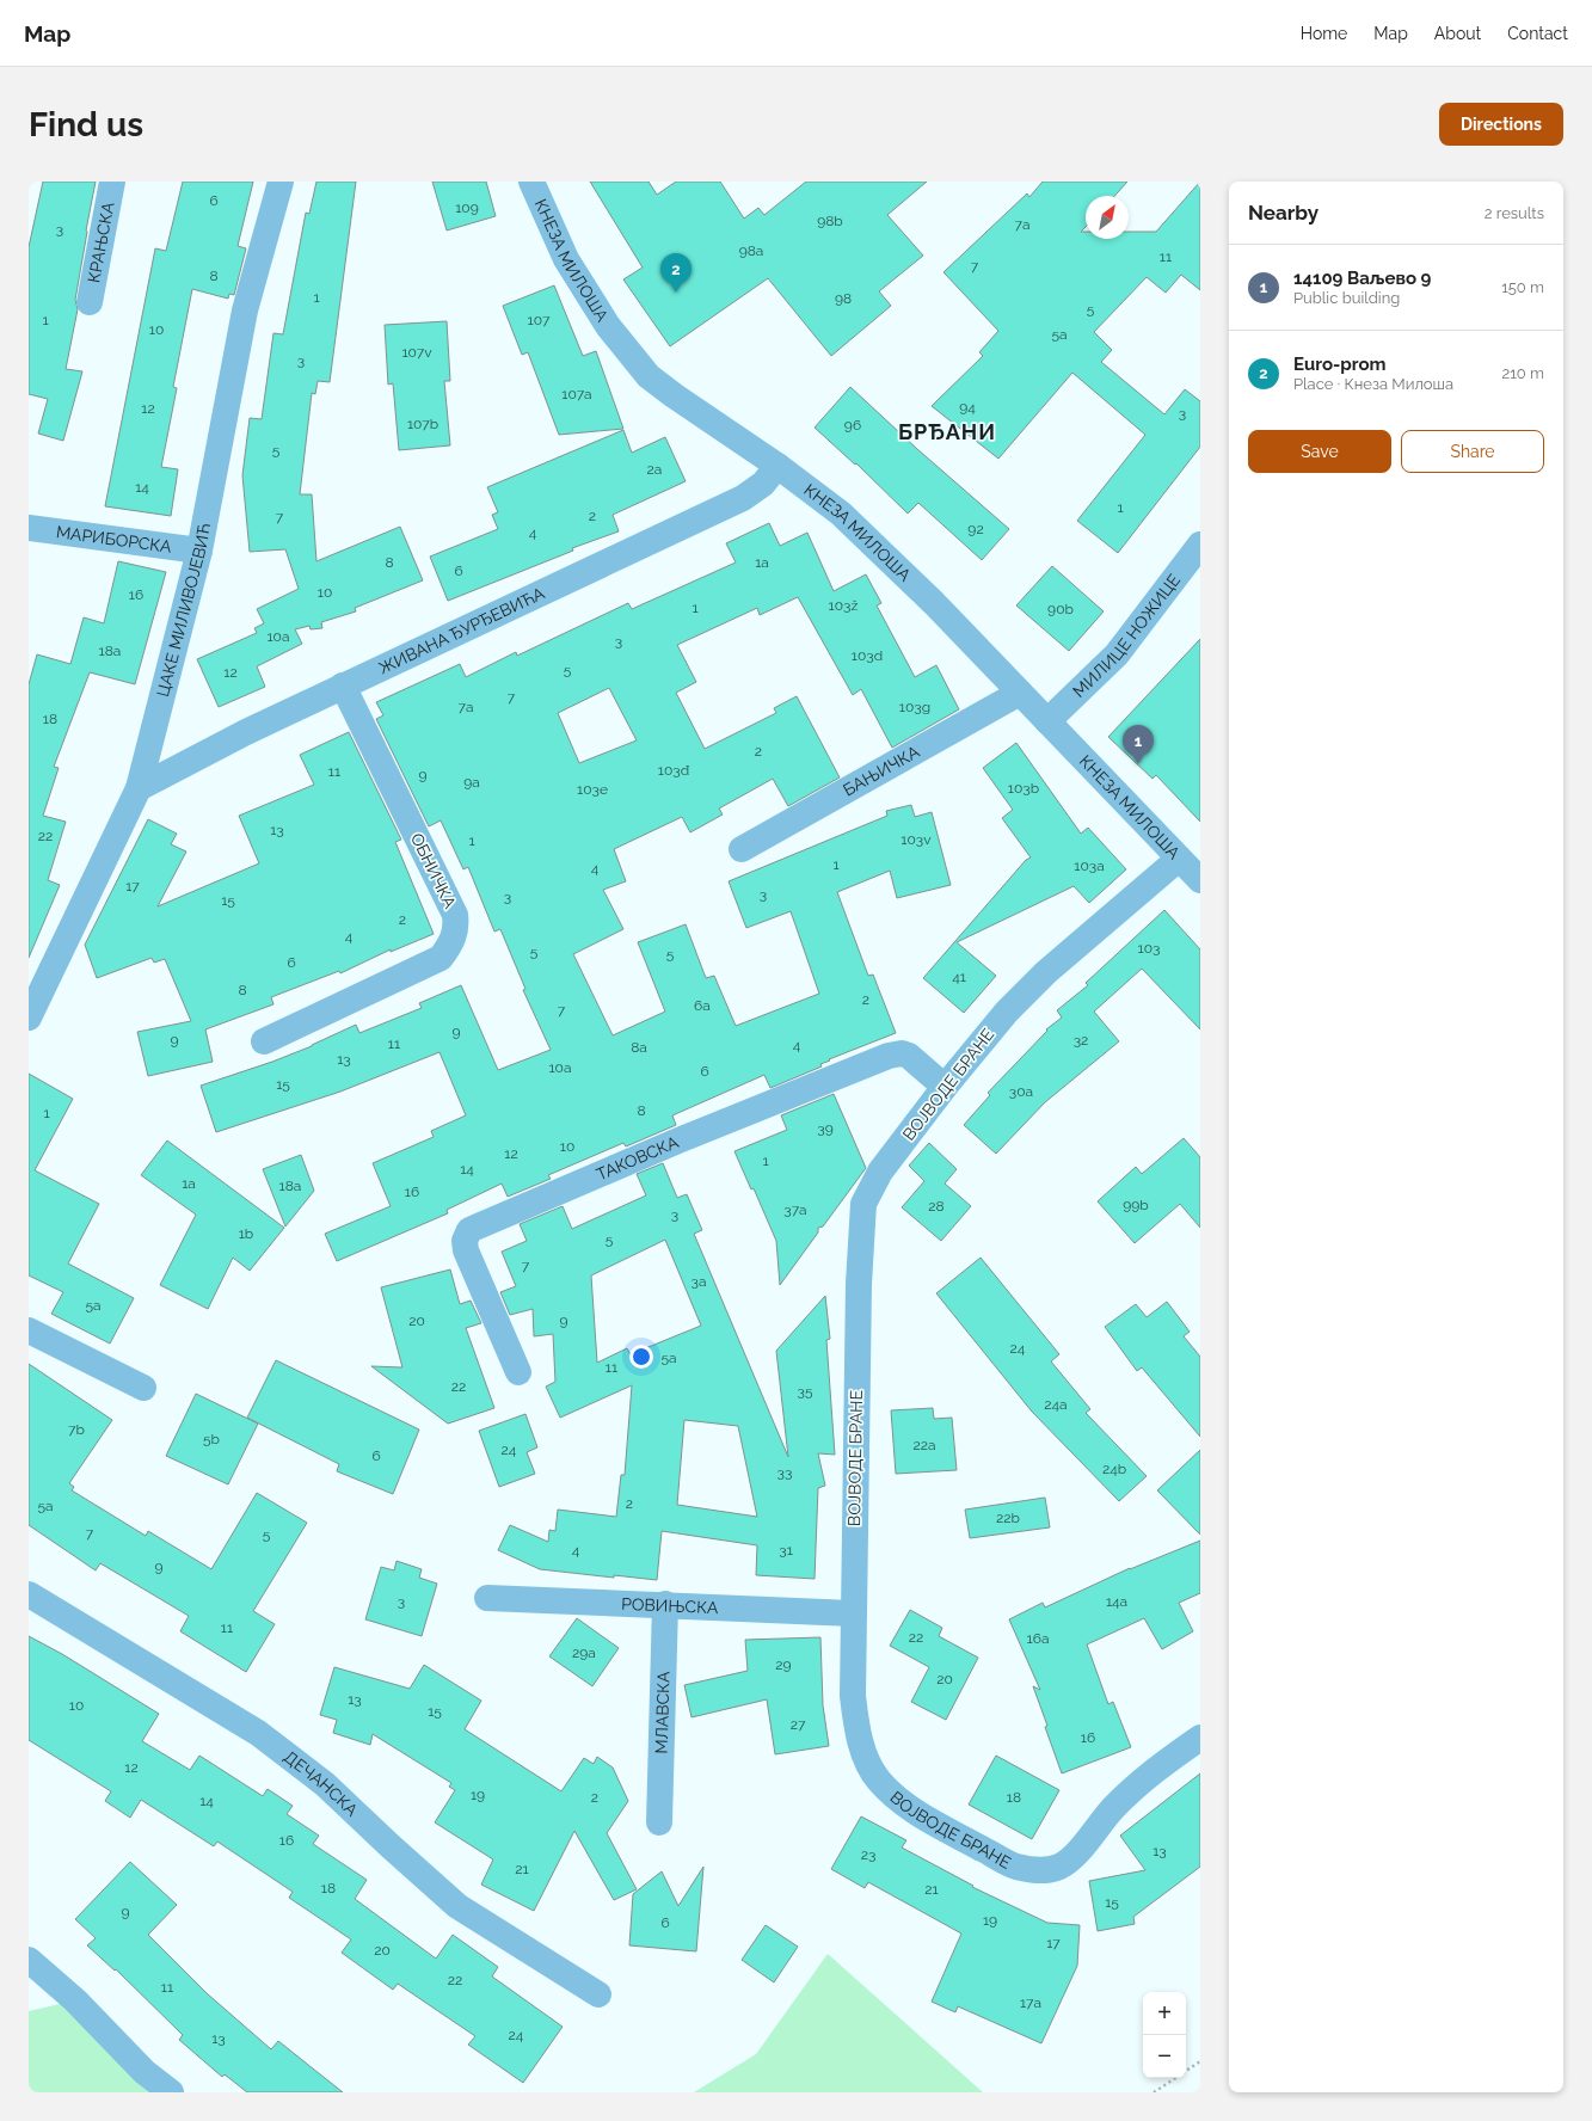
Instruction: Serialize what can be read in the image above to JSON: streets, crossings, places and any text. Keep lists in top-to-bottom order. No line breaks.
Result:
{"streets":{"street":["КРАЊСКА","КНЕЗА МИЛОША","МАРИБОРСКА","ЦАКЕ МИЛИВОЈЕВИЋ","ЖИВАНА ЂУРЂЕВИЋА","МИЛИЦЕ НОЖИЦЕ","БАЊИЧКА","ОБНИЧКА","ВОЈВОДЕ БРАНЕ","ТАКОВСКА","РОВИЊСКА","МЛАВСКА","ДЕЧАНСКА"]},"crossings":[["КНЕЗА МИЛОША","ЖИВАНА ЂУРЂЕВИЋА"],["КНЕЗА МИЛОША","МИЛИЦЕ НОЖИЦЕ"],["КНЕЗА МИЛОША","БАЊИЧКА"],["КНЕЗА МИЛОША","ВОЈВОДЕ БРАНЕ"],["МАРИБОРСКА","ЦАКЕ МИЛИВОЈЕВИЋ"],["ЦАКЕ МИЛИВОЈЕВИЋ","ЖИВАНА ЂУРЂЕВИЋА"],["ЖИВАНА ЂУРЂЕВИЋА","ОБНИЧКА"],["ВОЈВОДЕ БРАНЕ","ТАКОВСКА"],["ВОЈВОДЕ БРАНЕ","РОВИЊСКА"],["РОВИЊСКА","МЛАВСКА"]],"districts":["БРЂАНИ"],"house_numbers":["6","109","98b","7a","3","98a","11","7","8","1","98","5","1","107","10","5a","107v","3","107a","94","12","3","107b","96","5","2a","14","1","2","7","92","4","8","1a","6","10","16","103ž","1","90b","10a","3","18a","103d","5","12","7","7a","103g","18","2","103đ","11","9","9a","103b","103e","13","22","103v","1","1","103a","4","17","3","3","15","2","4","103","5","5","6","41","8","2","6a","7","9","9","32","11","4","8a","13","10a","6","15","30a","8","1","39","10","12","1","14","1a","18a","16","99b","28","37a","3","1b","5","7","3a","5a","20","9","24","5a","11","22","35","24a","7b","5b","22a","24","6","24b","33","2","5a","22b","7","5","4","31","9","3","14a","11","22","16a","29a","29","20","13","10","15","27","16","12","19","2","18","14","16","13","23","21","18","21","15","9","19","6","17","20","22","11","17a","24","13"],"north":"top right","page":{"header":"Map","nav":["Home","Map","About","Contact"],"buttons":["Directions",["Save","Share"]],"title":"Find us","heading":["Nearby","2 results"],"list":[{"mark":"1","name":"14109 Ваљево 9","note":"Public building","value":"150 m"},{"mark":"2","name":"Euro-prom","note":"Place · Кнеза Милоша","value":"210 m"}],"pins":["2","1"],"map_buttons":["+","−"]}}
